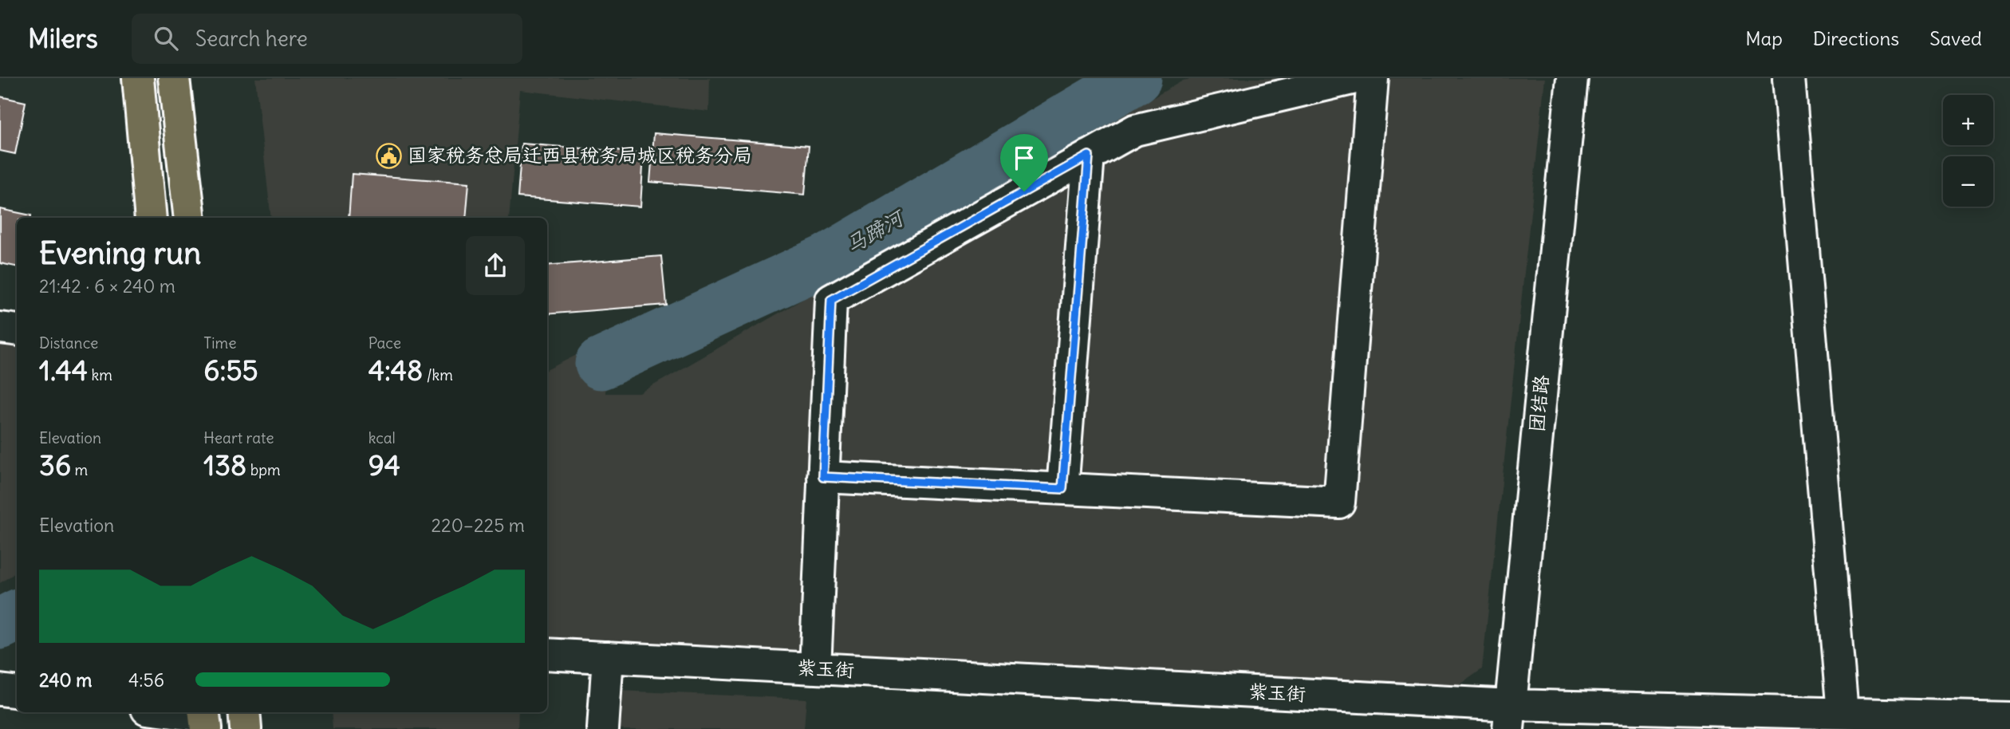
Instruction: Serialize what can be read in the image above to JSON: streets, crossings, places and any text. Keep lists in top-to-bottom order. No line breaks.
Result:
{"streets":{"street":["团结路","紫玉街"]},"crossings":[["团结路","紫玉街"]],"water":["马蹄河"],"places":{"public building":["国家税务总局迁西县税务局城区税务分局"]},"page":{"header":"Milers","search":"Search here","nav":["Map","Directions","Saved"],"map_buttons":["+","−"],"heading":["Evening run","21:42 · 6 × 240 m"],"stats":[["Distance","1.44 km"],["Time","6:55"],["Pace","4:48 /km"],["Elevation","36 m"],["Heart rate","138 bpm"],["kcal","94"]],"chart":["Elevation","220–225 m"],"list":[{"name":"240 m","note":"4:56"}]}}
